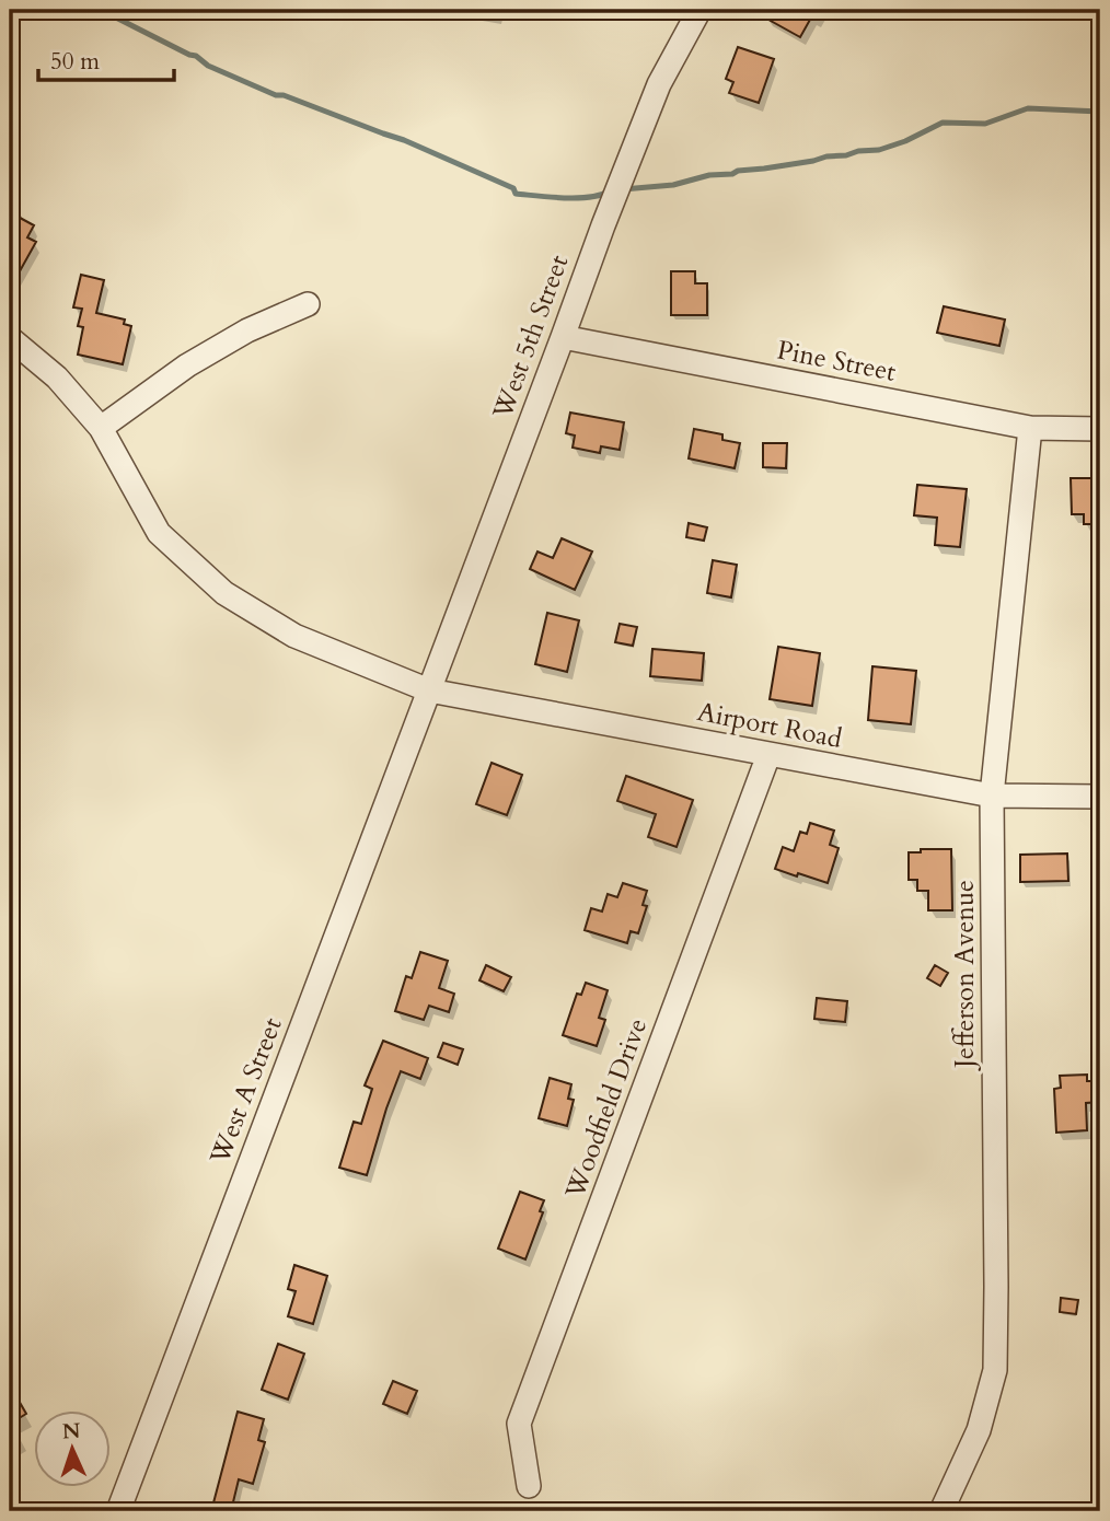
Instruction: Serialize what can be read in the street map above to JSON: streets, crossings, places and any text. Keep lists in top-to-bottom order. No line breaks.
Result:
{"streets":{"street":["West 5th Street","Pine Street","Airport Road","Jefferson Avenue","West A Street","Woodfield Drive"]},"crossings":[["West 5th Street","Pine Street"],["West 5th Street","Airport Road"],["West 5th Street","West A Street"],["Pine Street","Jefferson Avenue"],["Airport Road","Jefferson Avenue"],["Airport Road","West A Street"],["Airport Road","Woodfield Drive"]],"scale_bar":"50 m","north":"top"}
